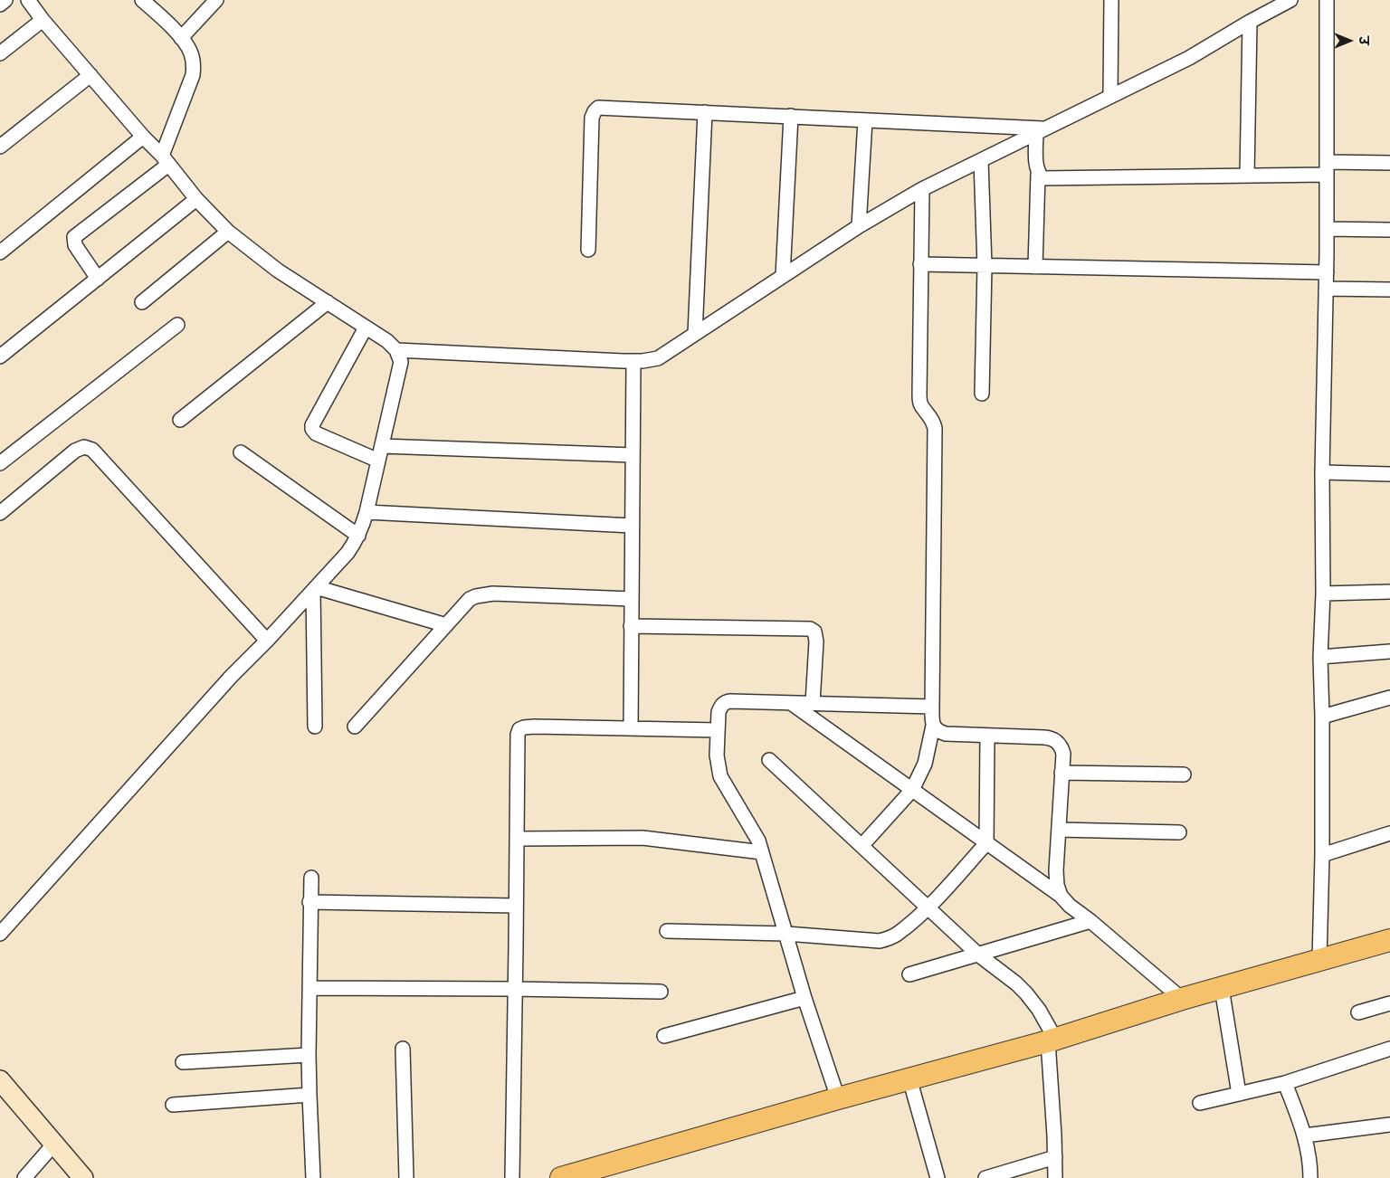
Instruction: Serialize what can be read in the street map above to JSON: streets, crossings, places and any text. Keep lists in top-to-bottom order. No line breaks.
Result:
{"north":"right"}
